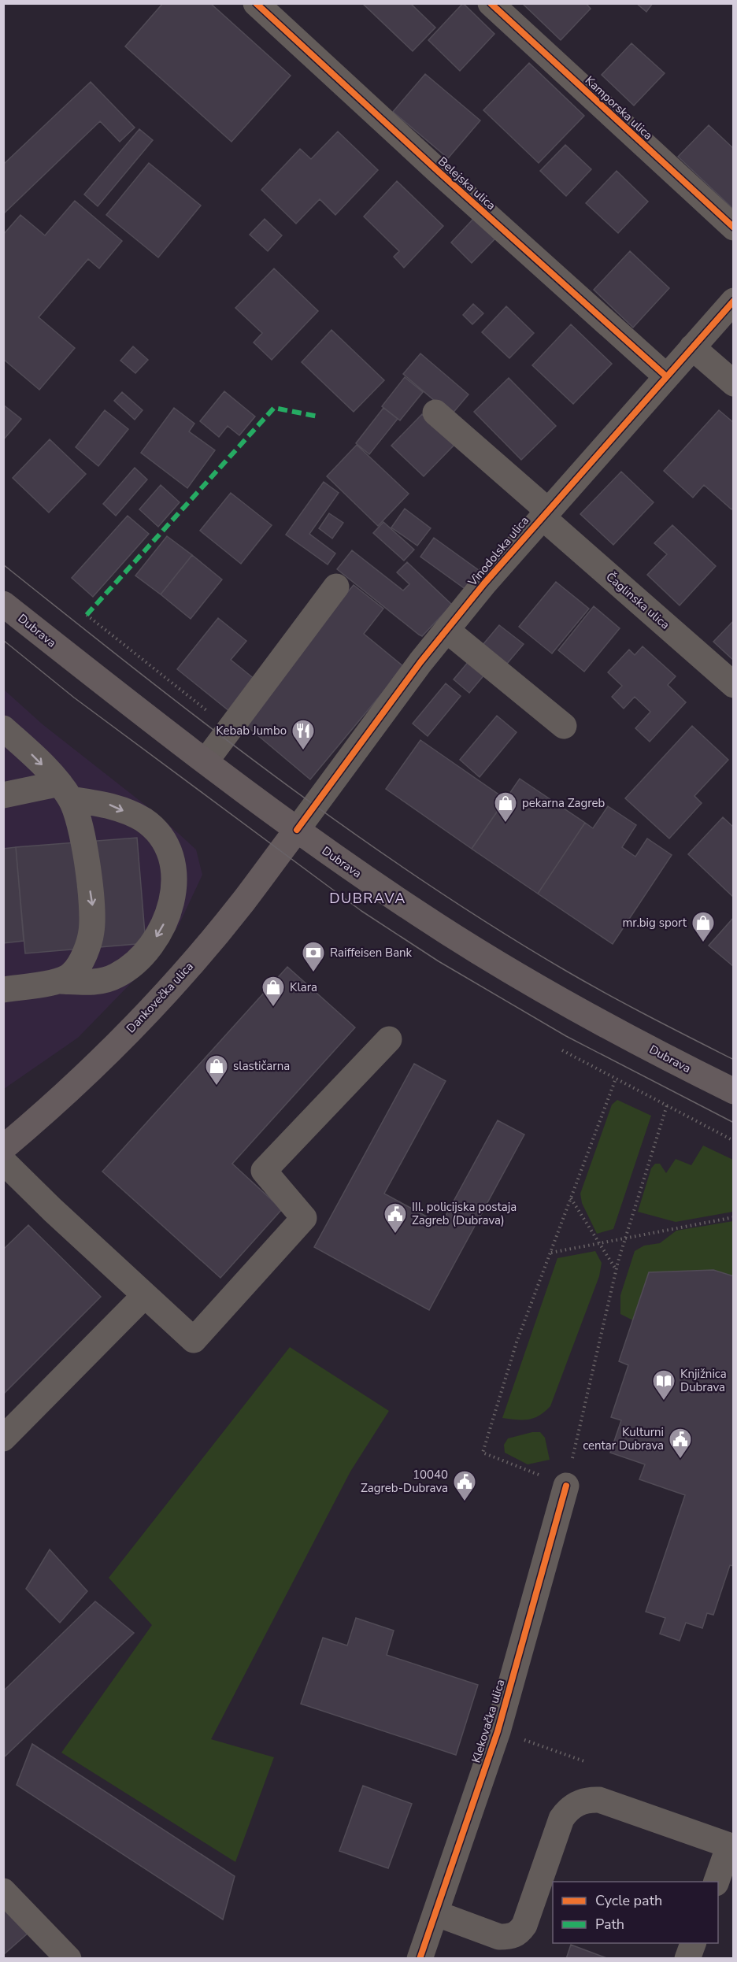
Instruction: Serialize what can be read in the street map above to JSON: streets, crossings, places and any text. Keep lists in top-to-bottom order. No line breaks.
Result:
{"streets":{"main road":["Dubrava","Dankovečka ulica"],"street":["Kamporska ulica","Belejska ulica","Vinodolska ulica","Čaglinska ulica","Klekovačka ulica"]},"crossings":[["Belejska ulica","Vinodolska ulica"],["Vinodolska ulica","Čaglinska ulica"],["Vinodolska ulica","Dubrava"],["Vinodolska ulica","Dankovečka ulica"],["Dubrava","Dankovečka ulica"]],"districts":["DUBRAVA"],"places":{"restaurant":["Kebab Jumbo"],"shop":["pekarna Zagreb","mr.big sport","Klara","slastičarna"],"bank":["Raiffeisen Bank"],"public building":["III. policijska postaja Zagreb (Dubrava)","Kulturni centar Dubrava","10040 Zagreb-Dubrava"],"library":["Knjižnica Dubrava"]},"legend":["Cycle path","Path"]}
